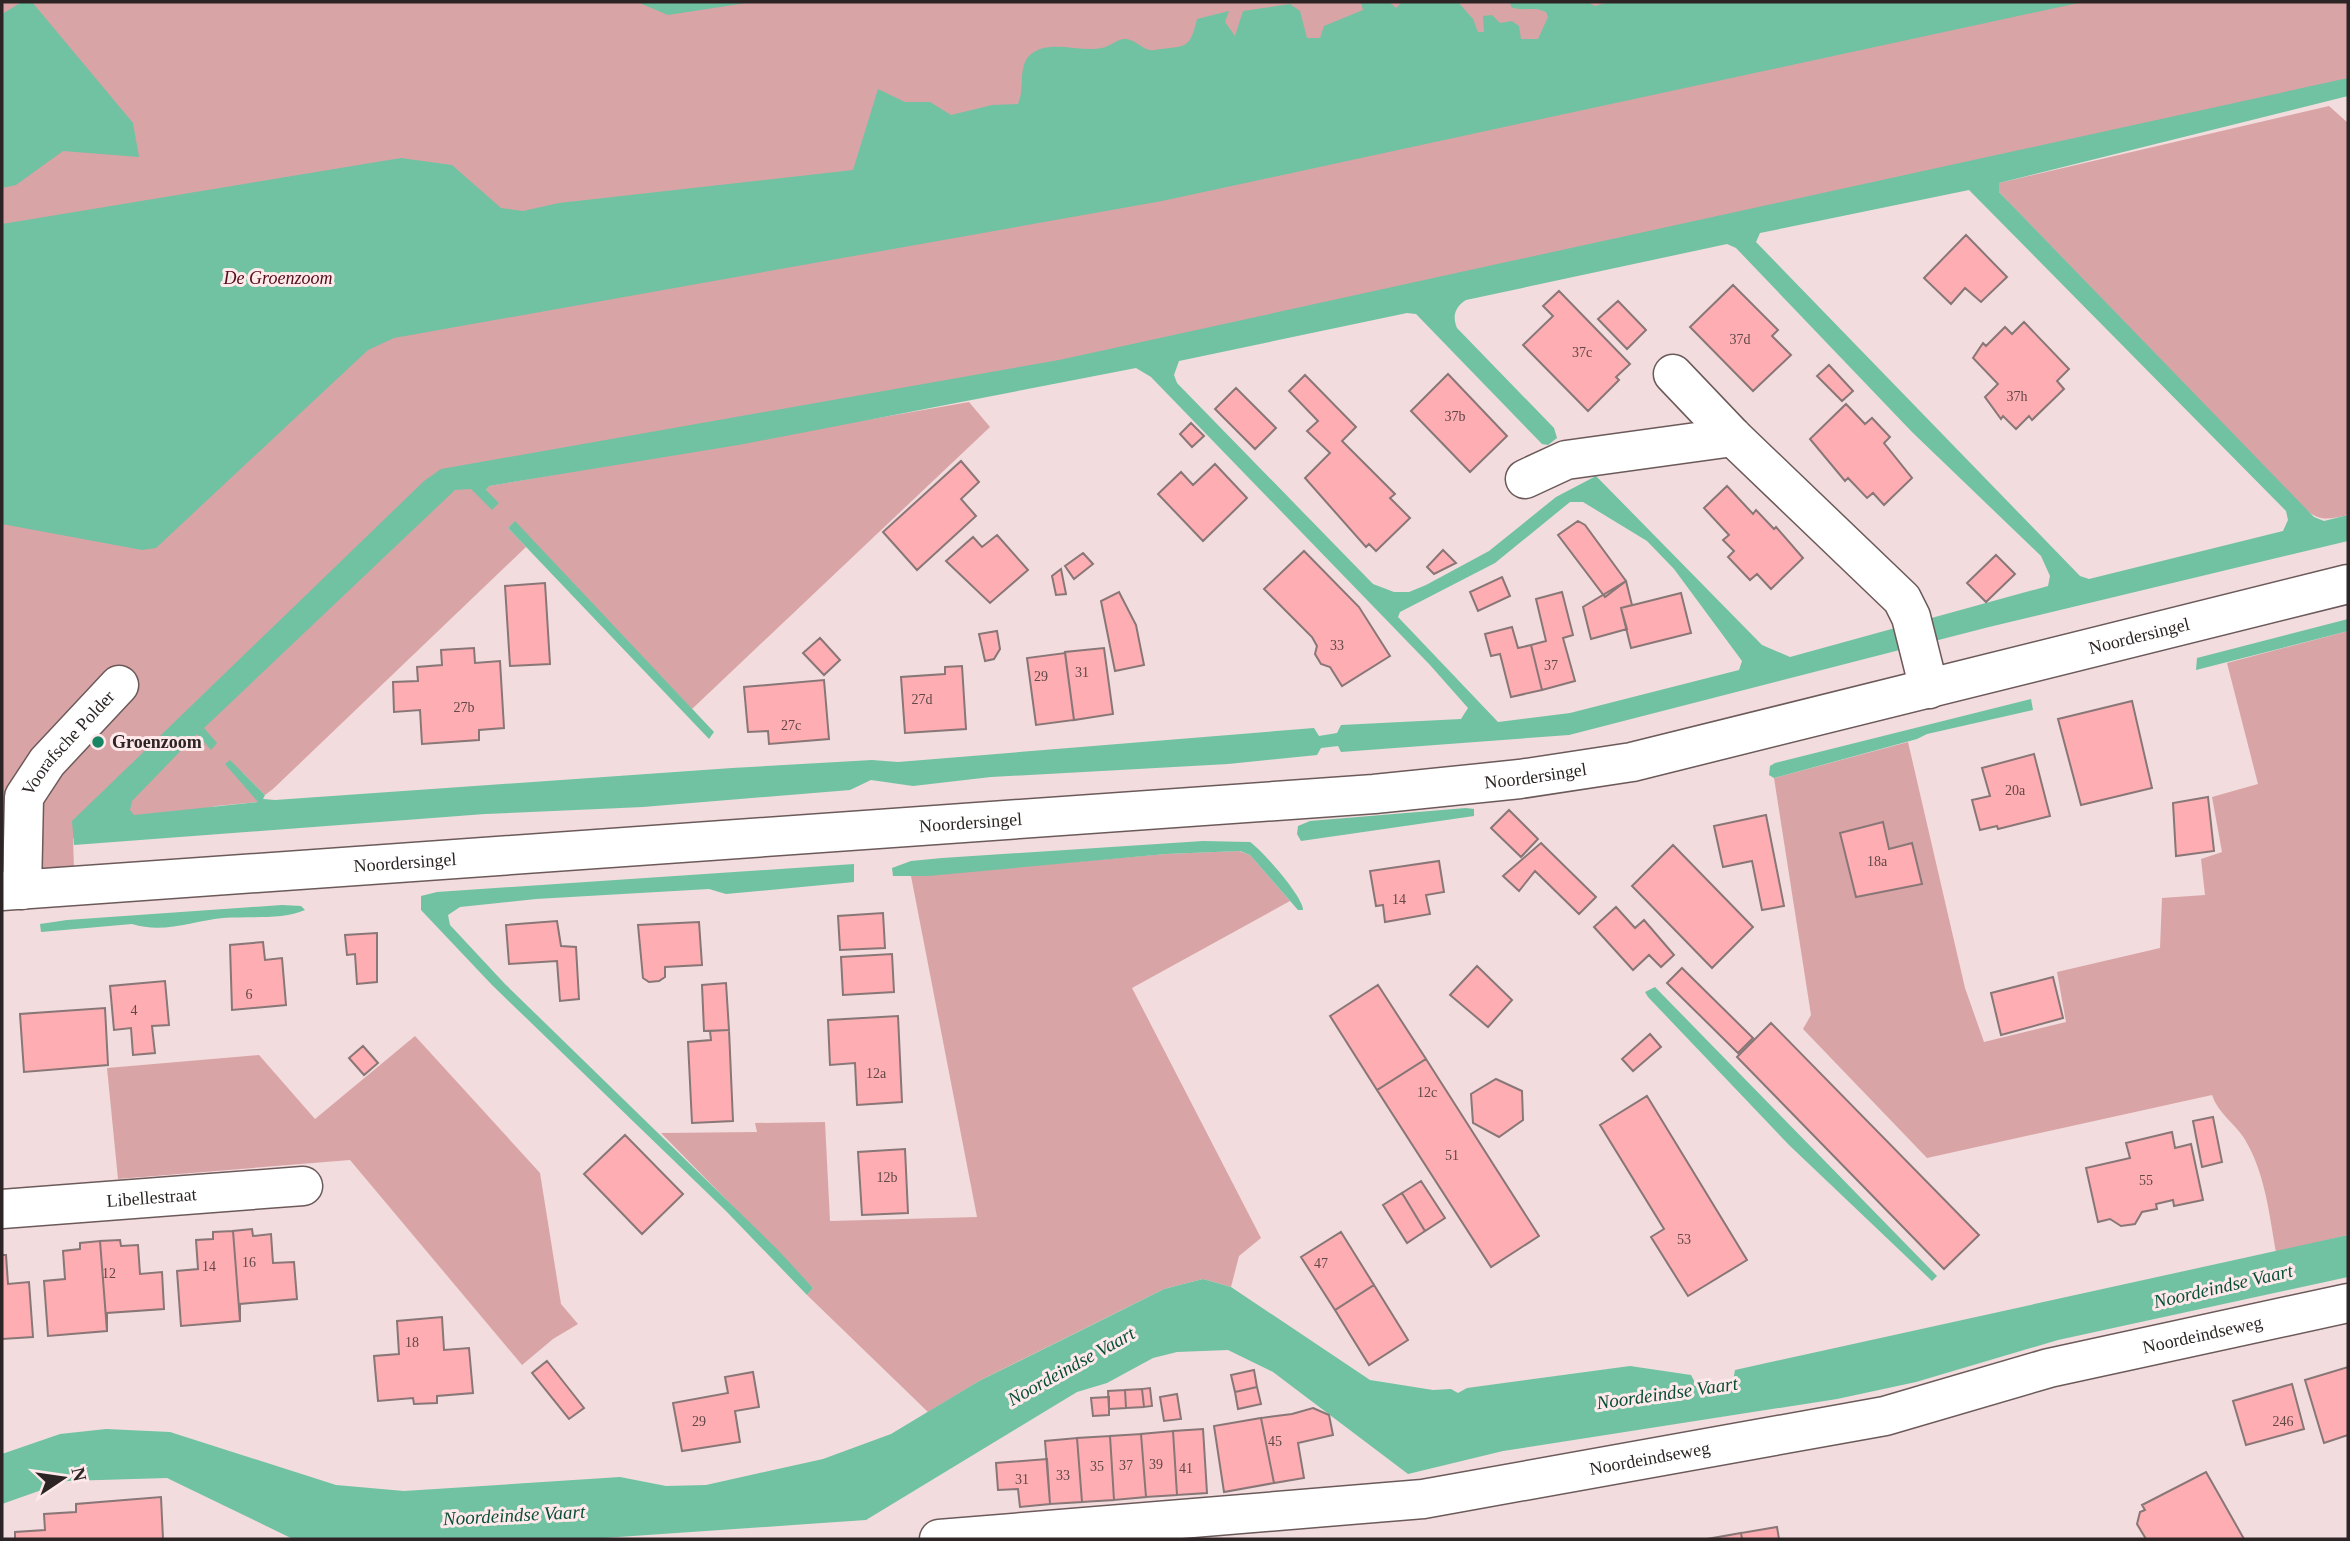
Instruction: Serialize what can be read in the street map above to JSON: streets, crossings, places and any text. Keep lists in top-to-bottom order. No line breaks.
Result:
{"streets":{"street":["Noordersingel","Voorafsche Polder","Libellestraat","Noordeindseweg"]},"crossings":[["Noordersingel","Voorafsche Polder"]],"water":["Noordeindse Vaart"],"parks":["De Groenzoom"],"places":["Groenzoom"],"house_numbers":["37d","37c","37h","37b","33","37","31","29","27d","27b","27c","20a","18a","14","6","4","12a","12c","51","12b","55","53","16","47","14","12","18","29","246","45","39","37","35","41","33","31"],"north":"right"}
